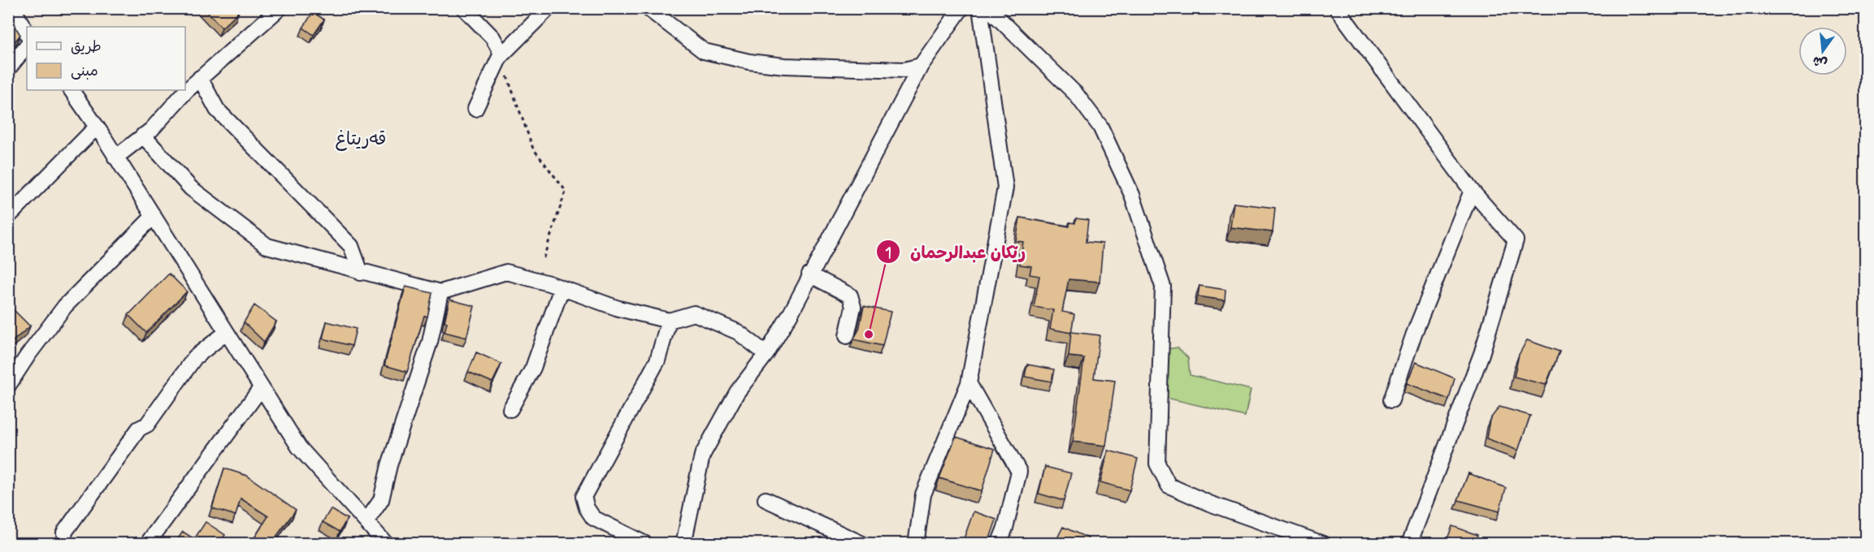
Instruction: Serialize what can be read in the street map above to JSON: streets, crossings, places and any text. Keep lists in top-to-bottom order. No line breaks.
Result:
{"districts":["قەریتاغ"],"places":["رێكان عبدالرحمان"],"legend":["طريق","مبنى"],"north":"bottom"}
